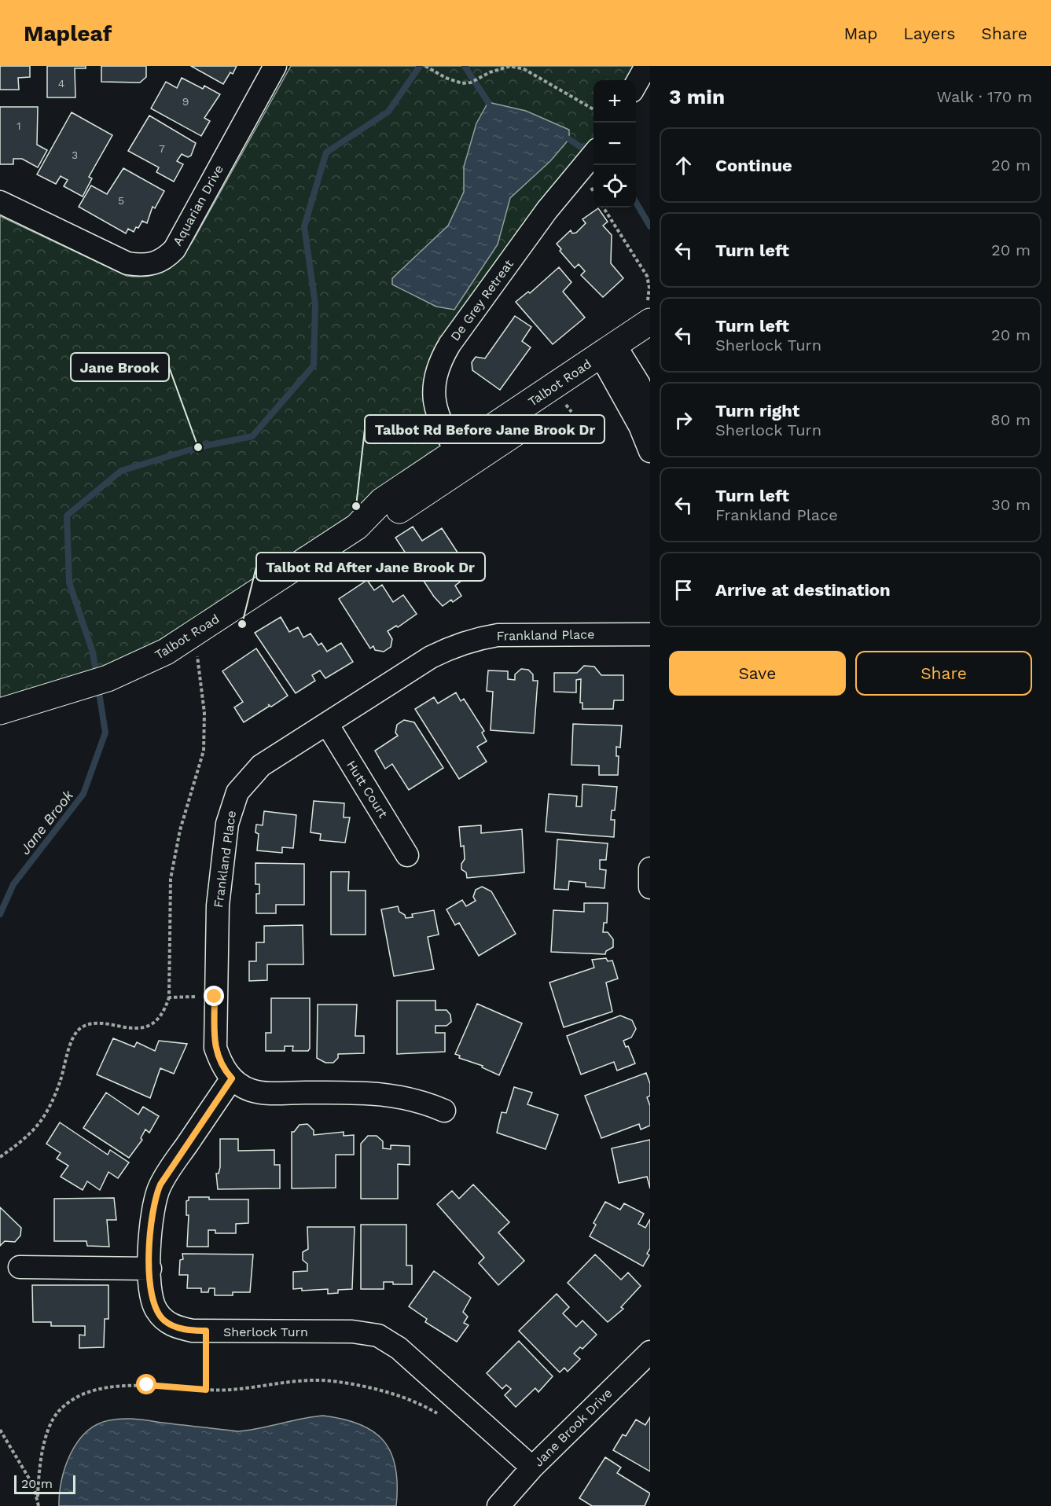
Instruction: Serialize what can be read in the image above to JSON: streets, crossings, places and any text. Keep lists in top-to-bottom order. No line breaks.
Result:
{"streets":{"main road":["Talbot Road"],"street":["Aquarian Drive","De Grey Retreat","Frankland Place","Hutt Court","Sherlock Turn","Jane Brook Drive"]},"crossings":[["De Grey Retreat","Talbot Road"],["Frankland Place","Hutt Court"],["Frankland Place","Sherlock Turn"],["Sherlock Turn","Jane Brook Drive"]],"water":["Jane Brook"],"places":["Jane Brook","Talbot Rd Before Jane Brook Dr","Talbot Rd After Jane Brook Dr"],"house_numbers":["4","9","1","7","3","5"],"scale_bar":"20 m","page":{"header":"Mapleaf","nav":["Map","Layers","Share"],"heading":["3 min","Walk · 170 m"],"map_buttons":["+","−"],"list":[["Continue","20 m"],["Turn left","20 m"],["Turn left","Sherlock Turn","20 m"],["Turn right","Sherlock Turn","80 m"],["Turn left","Frankland Place","30 m"],"Arrive at destination"],"buttons":["Save","Share"],"scale":"20 m"}}
